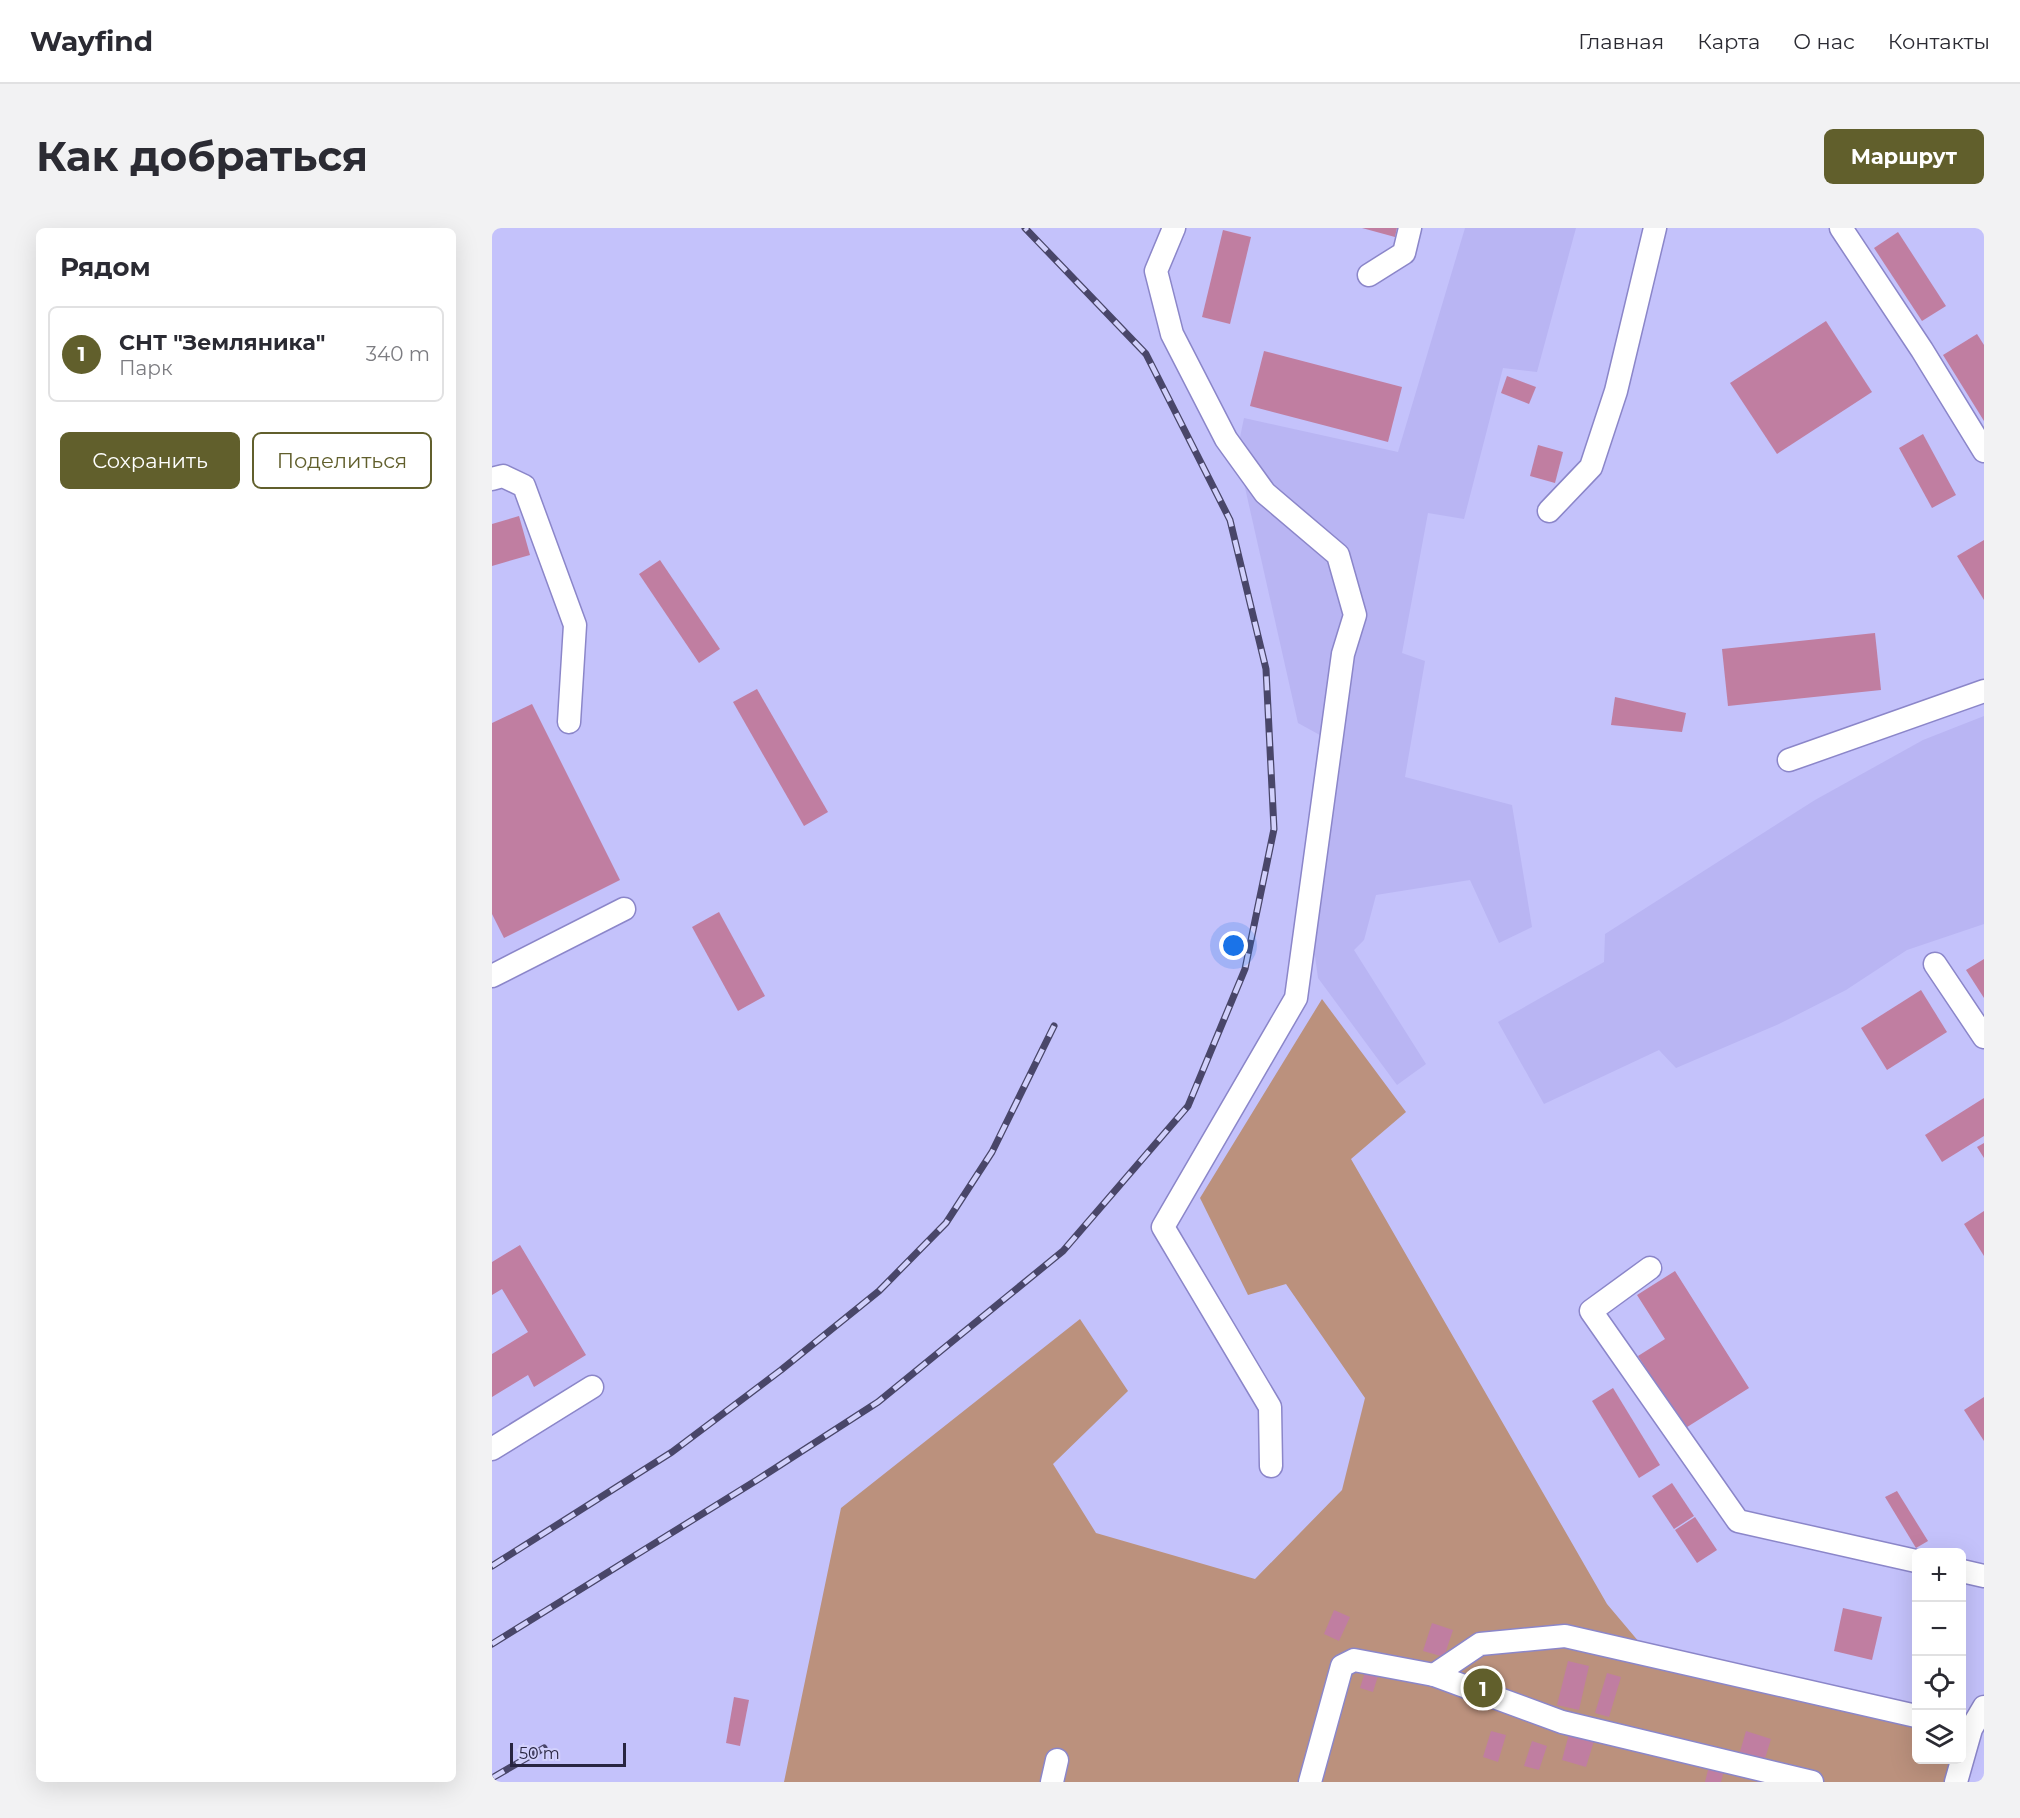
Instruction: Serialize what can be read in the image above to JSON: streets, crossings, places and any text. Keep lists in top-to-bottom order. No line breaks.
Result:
{"scale_bar":"50 m","page":{"header":"Wayfind","nav":["Главная","Карта","О нас","Контакты"],"buttons":["Маршрут",["Сохранить","Поделиться"]],"title":"Как добраться","heading":"Рядом","list":[{"mark":"1","name":"СНТ \"Земляника\"","note":"Парк","value":"340 m"}],"map_buttons":["+","−"],"pins":"1","scale":"50 m"}}
